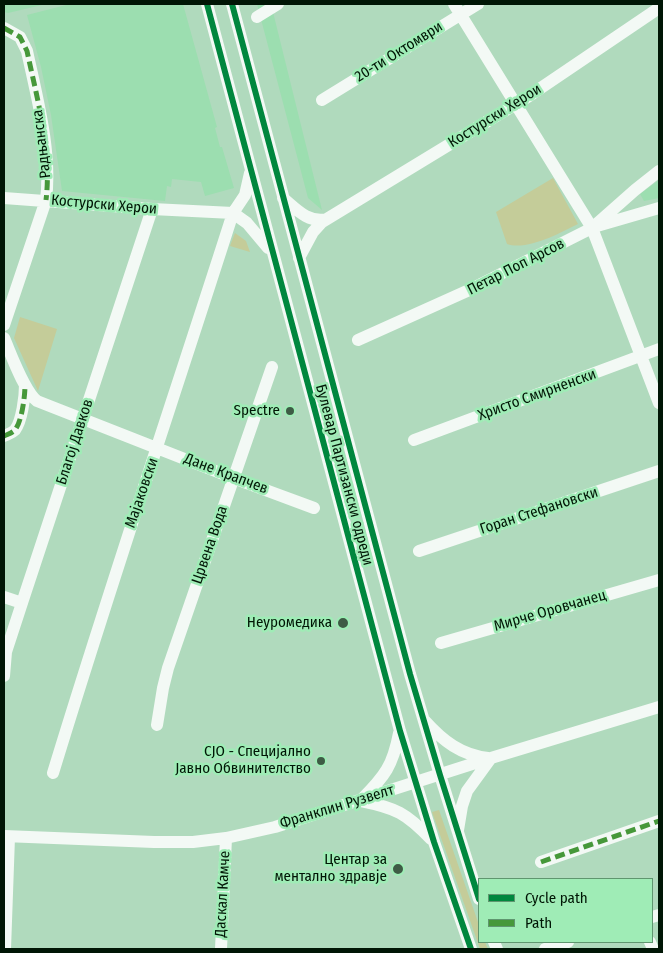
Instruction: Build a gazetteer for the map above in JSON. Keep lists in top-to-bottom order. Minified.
{"streets":{"street":["20-ти Октомври","Костурски Херои","Радњанска","Петар Поп Арсов","Христо Смирненски","Благој Давков","Дане Крапчев","Булевар Партизански одреди","Мајаковски","Горан Стефановски","Црвена Вода","Мирче Оровчанец","Франклин Рузвелт","Даскал Камче"]},"crossings":[["Костурски Херои","Радњанска"],["Костурски Херои","Благој Давков"],["Костурски Херои","Булевар Партизански одреди"],["Костурски Херои","Мајаковски"],["Благој Давков","Дане Крапчев"],["Дане Крапчев","Мајаковски"],["Дане Крапчев","Црвена Вода"],["Булевар Партизански одреди","Франклин Рузвелт"],["Франклин Рузвелт","Даскал Камче"]],"places":["Spectre","Неуромедика","СЈО - Специјално Јавно Обвинителство","Центар за ментално здравје"],"legend":["Cycle path","Path"]}
